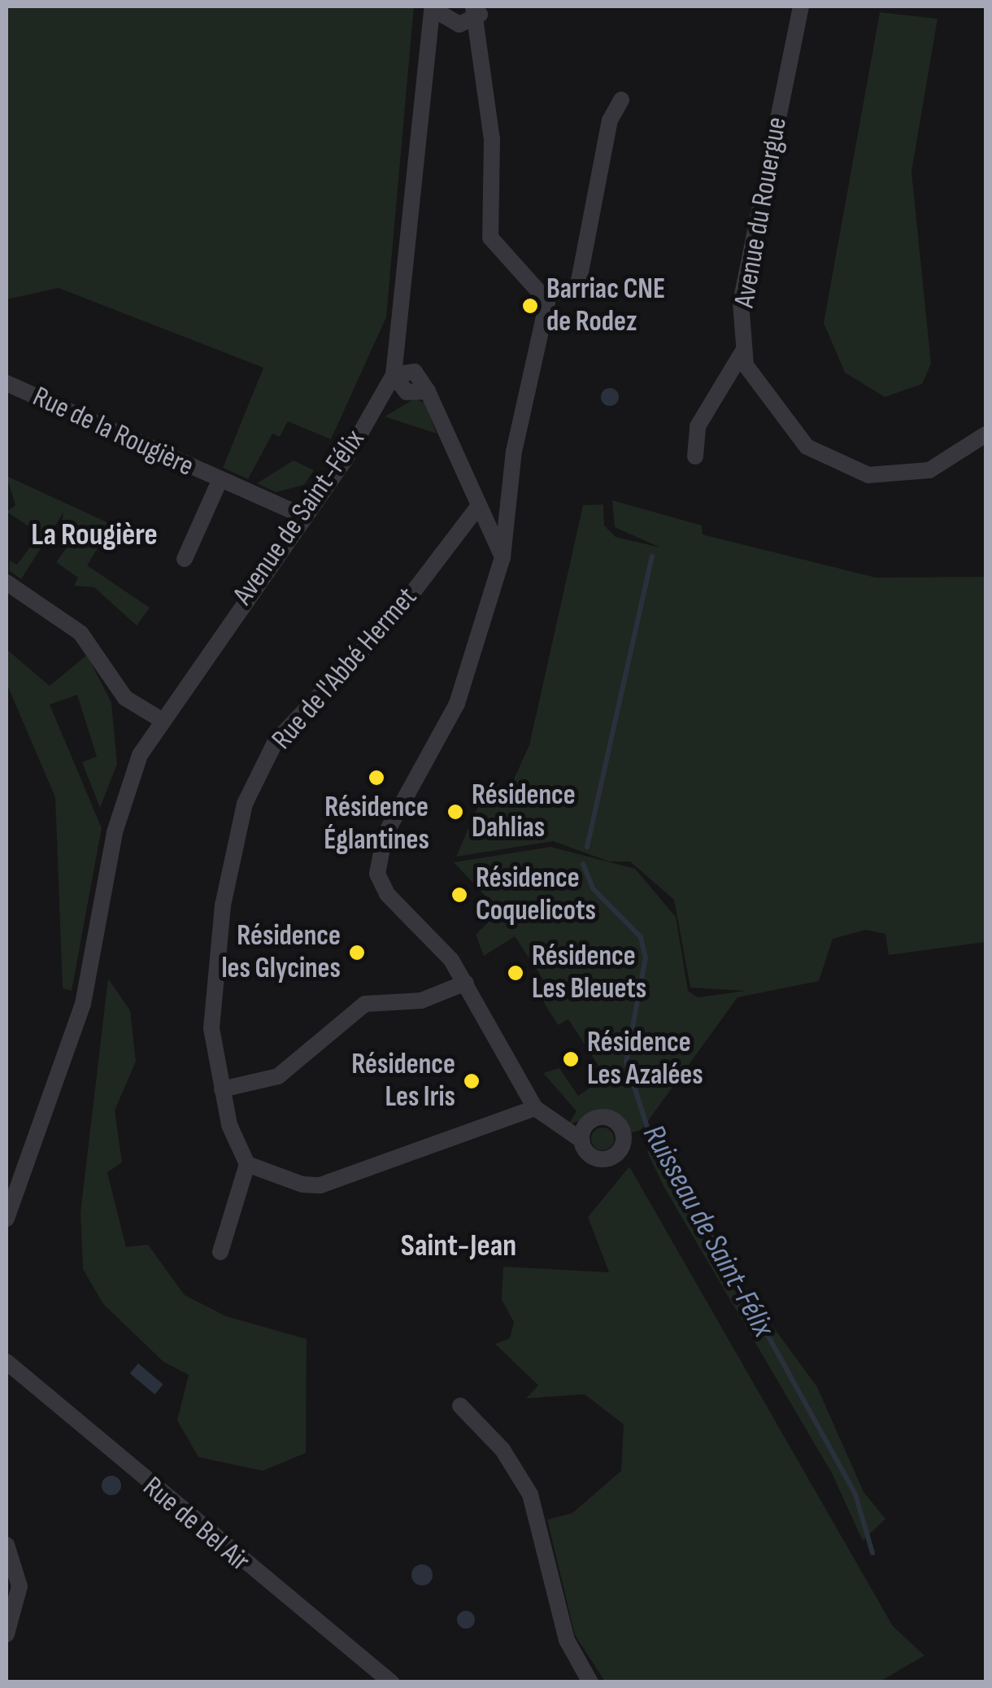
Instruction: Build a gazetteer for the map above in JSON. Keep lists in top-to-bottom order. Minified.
{"streets":{"street":["Avenue du Rouergue","Rue de la Rougière","Avenue de Saint-Félix","Rue de l'Abbé Hermet","Rue de Bel Air"]},"crossings":[["Rue de la Rougière","Avenue de Saint-Félix"]],"districts":["La Rougière","Saint-Jean"],"water":["Ruisseau de Saint-Félix"],"places":["Barriac CNE de Rodez","Résidence Églantines","Résidence Dahlias","Résidence Coquelicots","Résidence les Glycines","Résidence Les Bleuets","Résidence Les Azalées","Résidence Les Iris"]}
